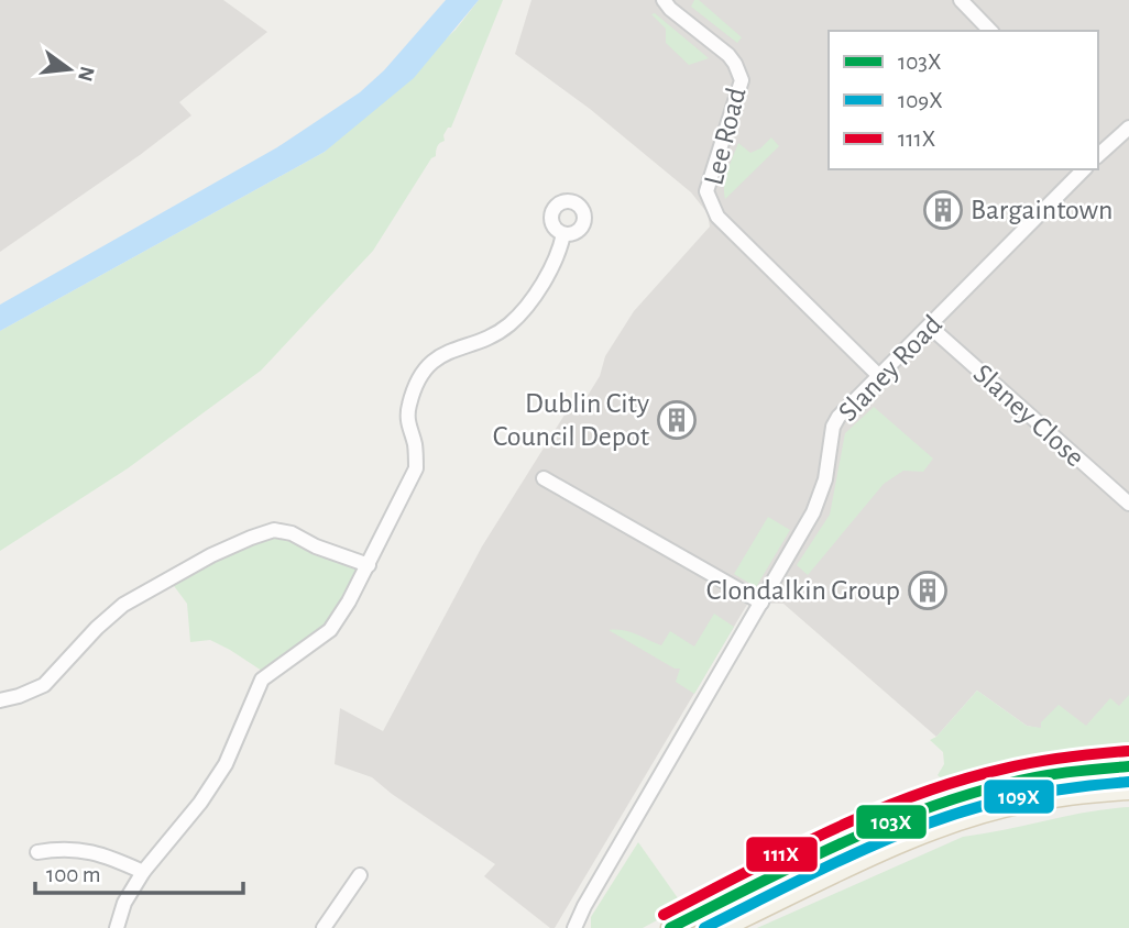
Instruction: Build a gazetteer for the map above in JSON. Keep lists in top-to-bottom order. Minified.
{"streets":{"street":["Lee Road","Slaney Road","Slaney Close"]},"crossings":[["Lee Road","Slaney Road"],["Slaney Road","Slaney Close"]],"places":{"building":["Bargaintown","Dublin City Council Depot","Clondalkin Group"]},"lines":["transit line 111X","transit line 103X","transit line 109X"],"legend":["103X","109X","111X"],"scale_bar":"100 m","north":"right"}
